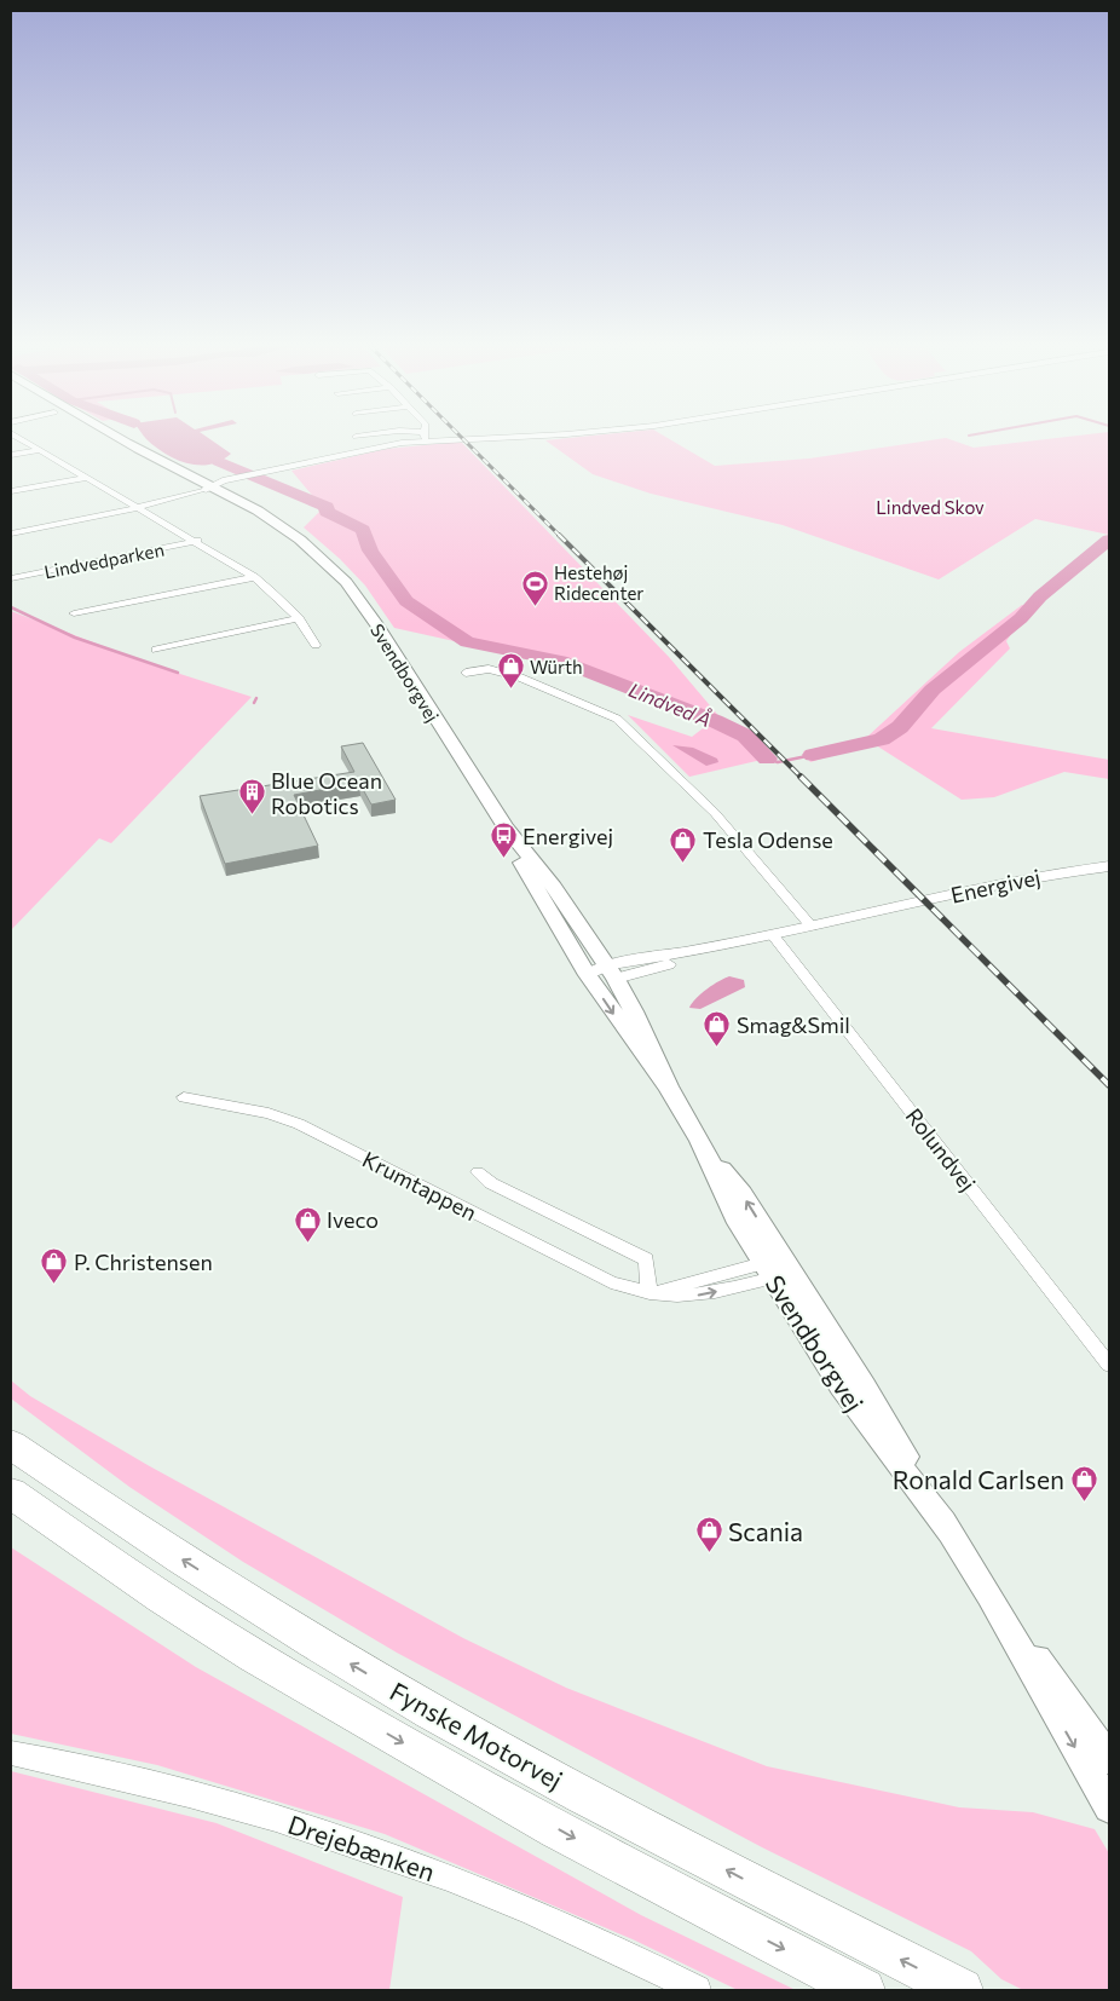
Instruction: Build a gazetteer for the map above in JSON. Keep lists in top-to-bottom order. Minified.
{"streets":{"highway":["Fynske Motorvej"],"main road":["Svendborgvej"],"street":["Lindvedparken","Energivej","Rolundvej","Krumtappen","Drejebænken"]},"crossings":[["Svendborgvej","Energivej"],["Svendborgvej","Krumtappen"],["Energivej","Rolundvej"]],"water":["Lindved Å"],"parks":["Lindved Skov"],"places":{"sports":["Hestehøj Ridecenter"],"shop":["Würth","Tesla Odense","Smag&Smil","Iveco","P. Christensen","Ronald Carlsen","Scania"],"building":["Blue Ocean Robotics"],"bus stop":["Energivej"]}}
